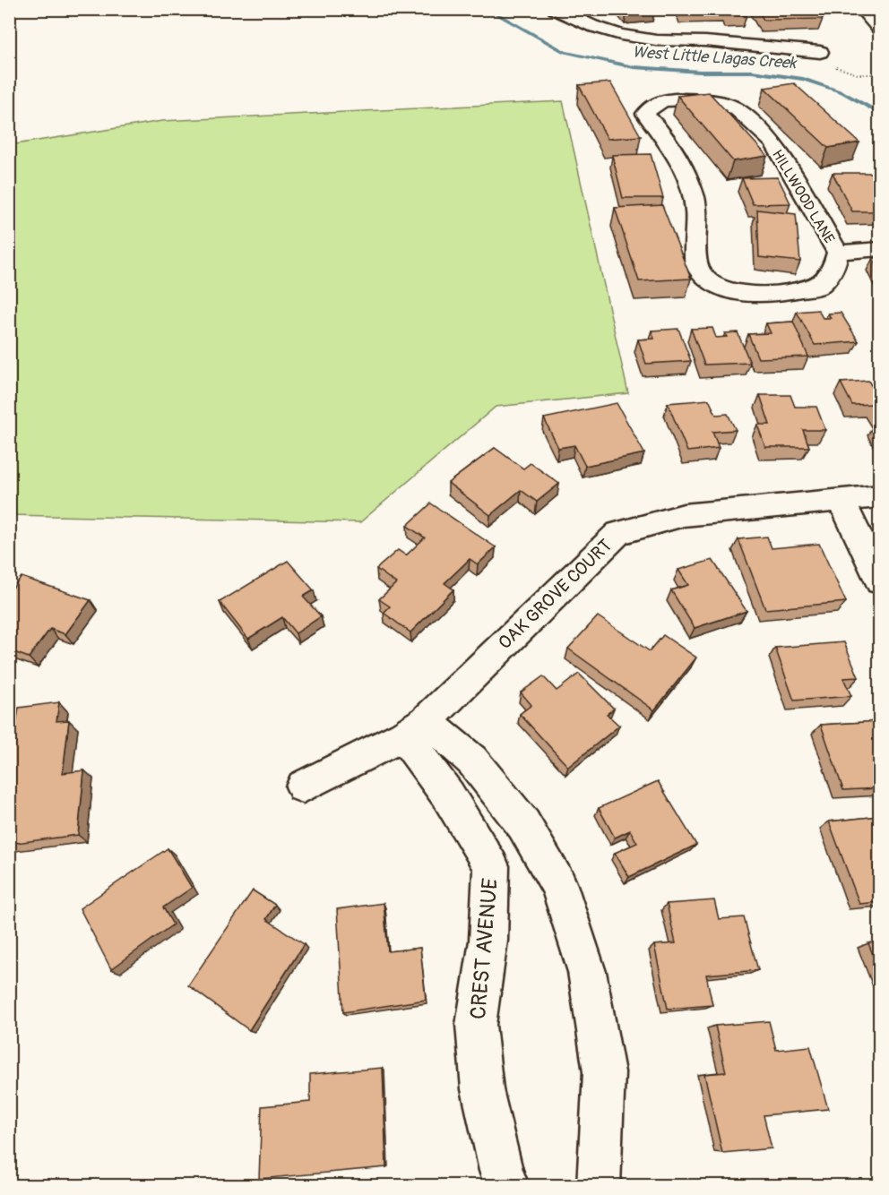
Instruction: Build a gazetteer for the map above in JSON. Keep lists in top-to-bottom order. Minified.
{"streets":{"street":["HILLWOOD LANE","OAK GROVE COURT","CREST AVENUE"]},"crossings":[["OAK GROVE COURT","CREST AVENUE"]],"water":["West Little Llagas Creek"]}
